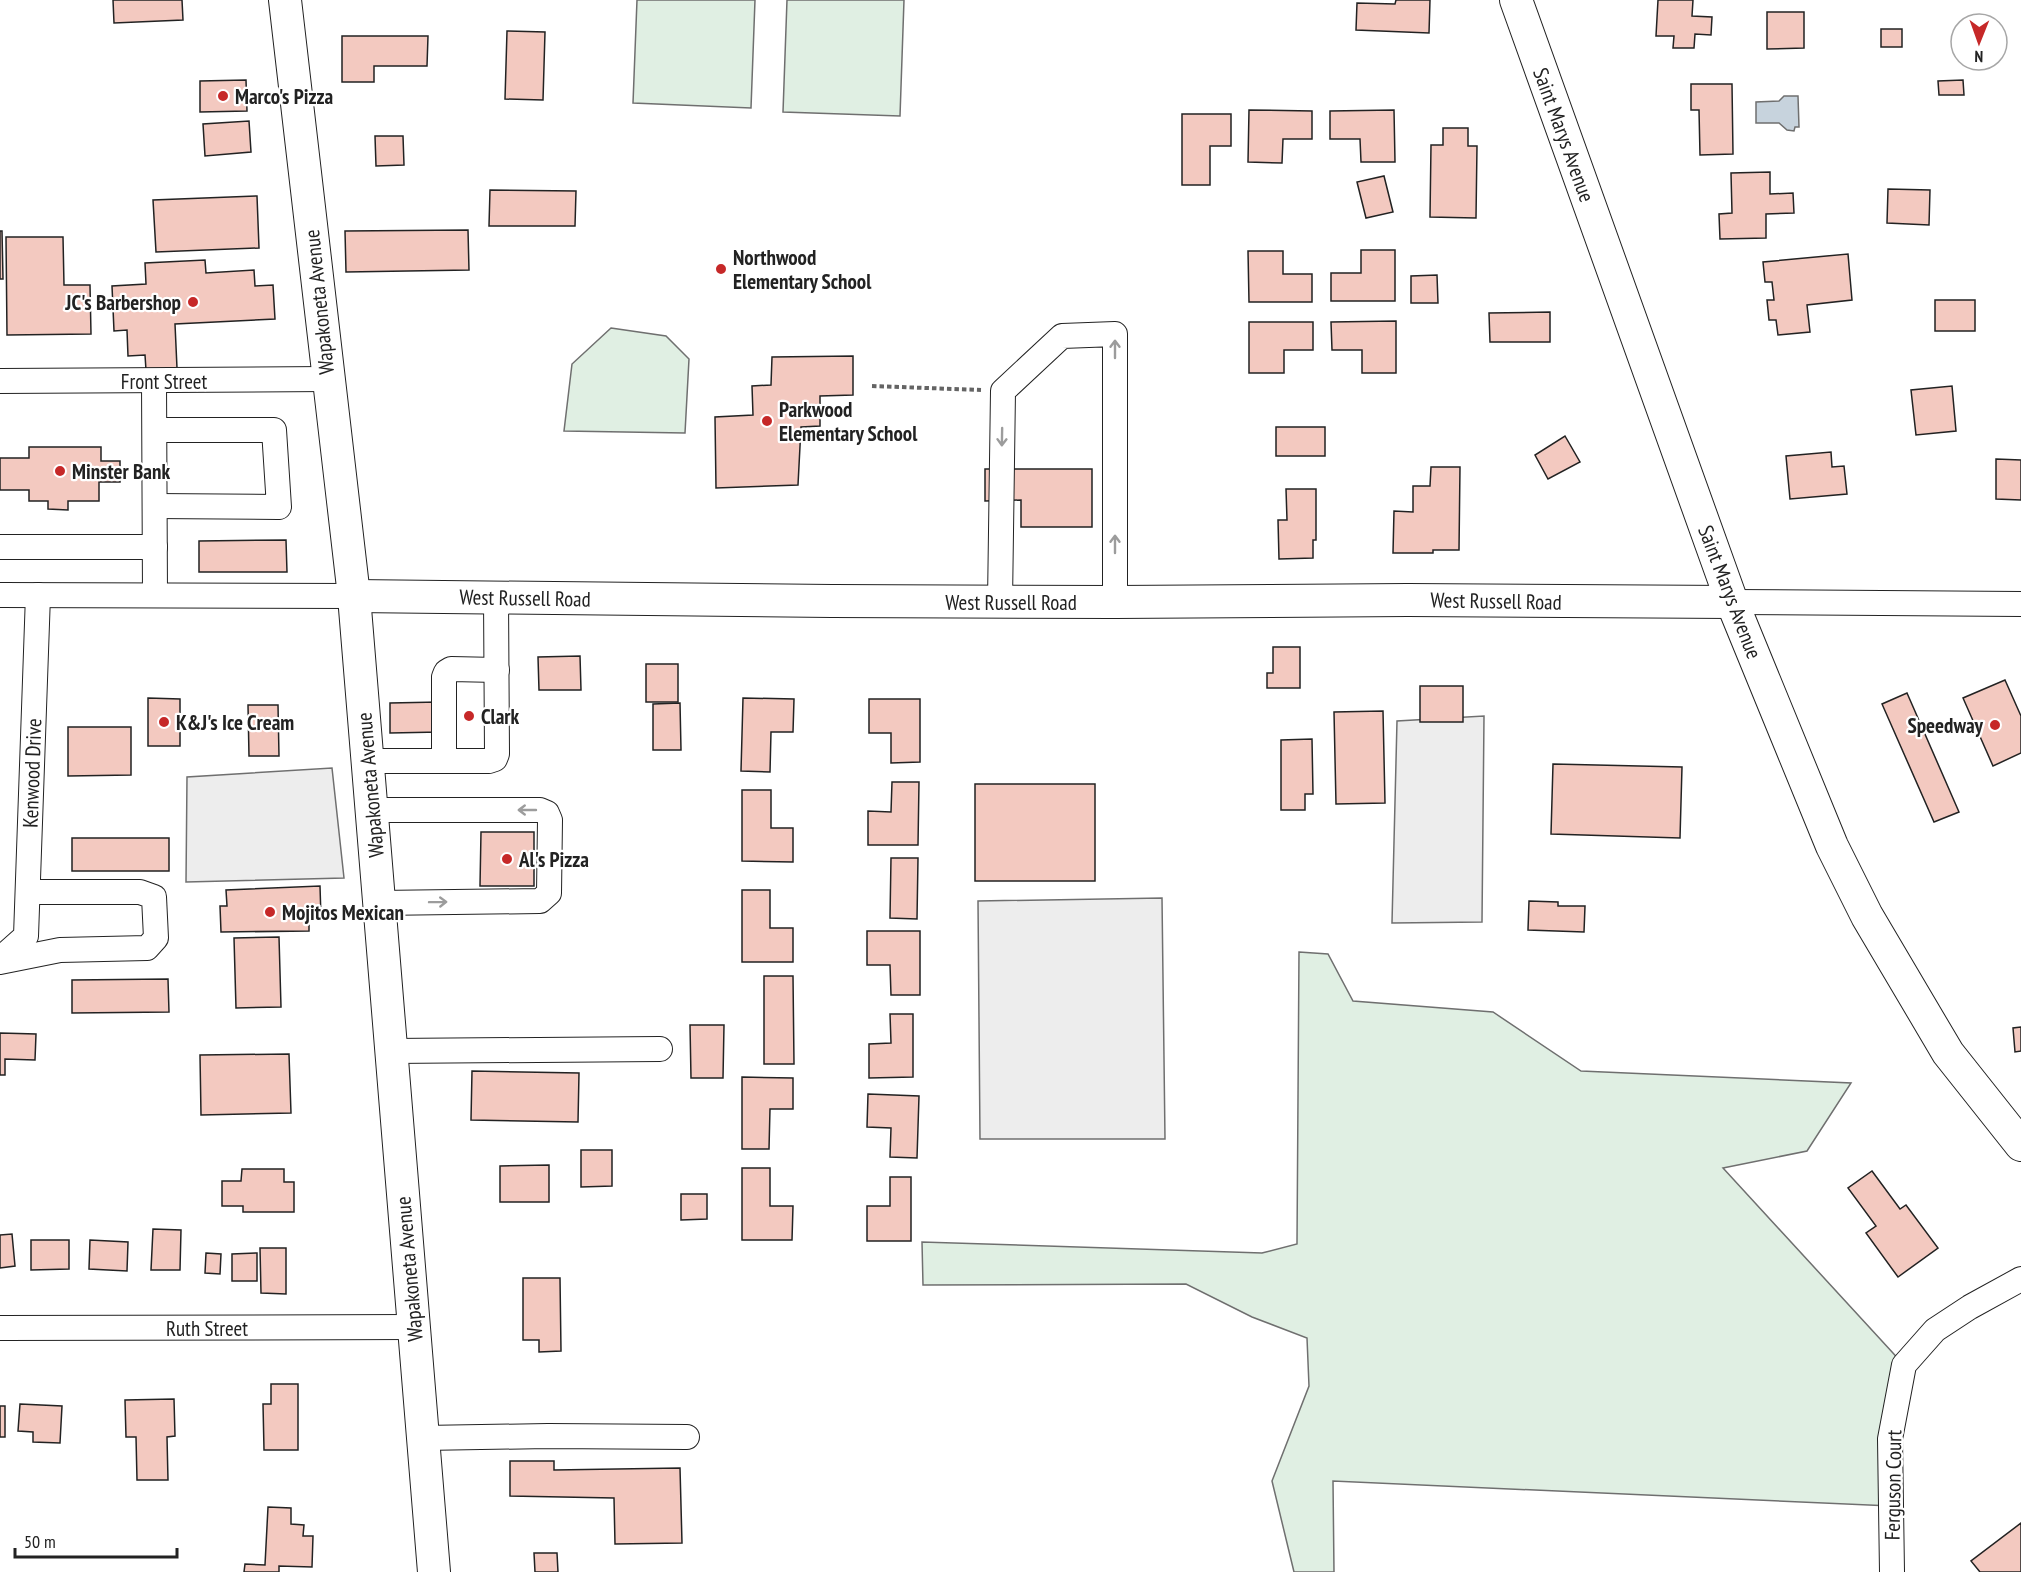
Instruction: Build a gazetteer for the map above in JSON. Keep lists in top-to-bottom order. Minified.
{"streets":{"main road":["Saint Marys Avenue","Wapakoneta Avenue","West Russell Road"],"street":["Front Street","Kenwood Drive","Ruth Street","Ferguson Court"]},"crossings":[["Saint Marys Avenue","West Russell Road"],["Wapakoneta Avenue","Front Street"],["Wapakoneta Avenue","West Russell Road"],["Wapakoneta Avenue","Ruth Street"],["West Russell Road","Kenwood Drive"]],"places":["Marco's Pizza","Northwood Elementary School","JC's Barbershop","Parkwood Elementary School","Minster Bank","Clark","K&J's Ice Cream","Speedway","Al's Pizza","Mojitos Mexican"],"scale_bar":"50 m","north":"bottom"}
